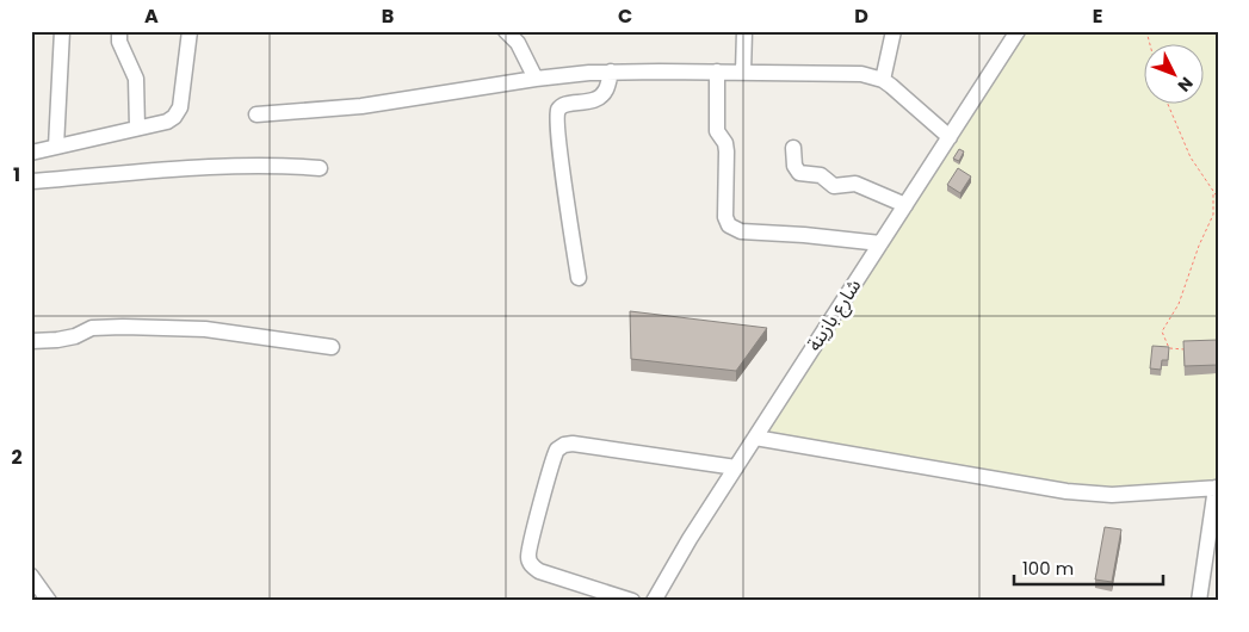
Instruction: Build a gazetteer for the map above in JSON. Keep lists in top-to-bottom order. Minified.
{"streets":{"street":["شارع بازينة"]},"scale_bar":"100 m","north":"bottom right","grid":{"columns":["A","B","C","D","E"],"rows":["1","2"]}}
